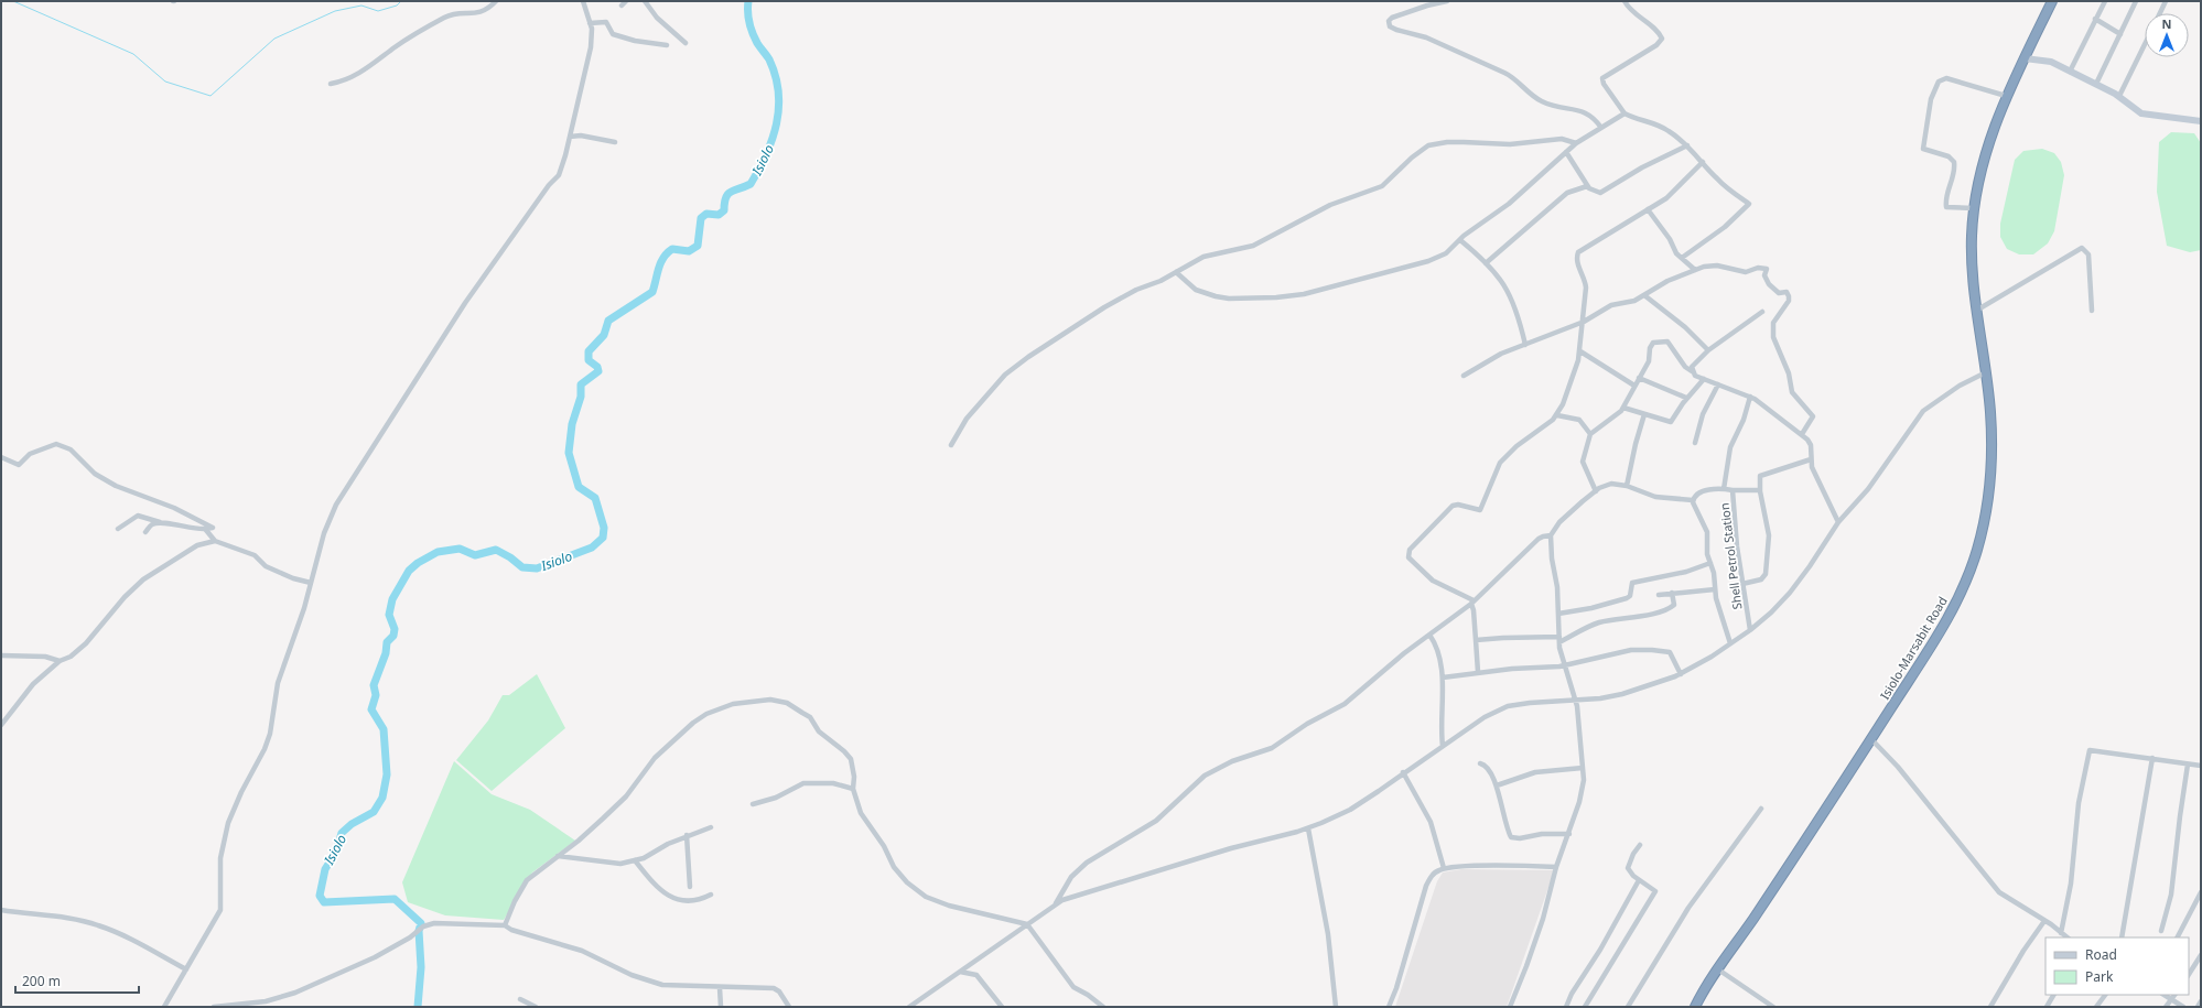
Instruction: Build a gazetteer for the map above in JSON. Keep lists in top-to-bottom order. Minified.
{"streets":{"highway":["Isiolo-Marsabit Road"],"street":["Shell Petrol Station"]},"water":["Isiolo"],"legend":["Road","Park"],"scale_bar":"200 m","north":"top"}
